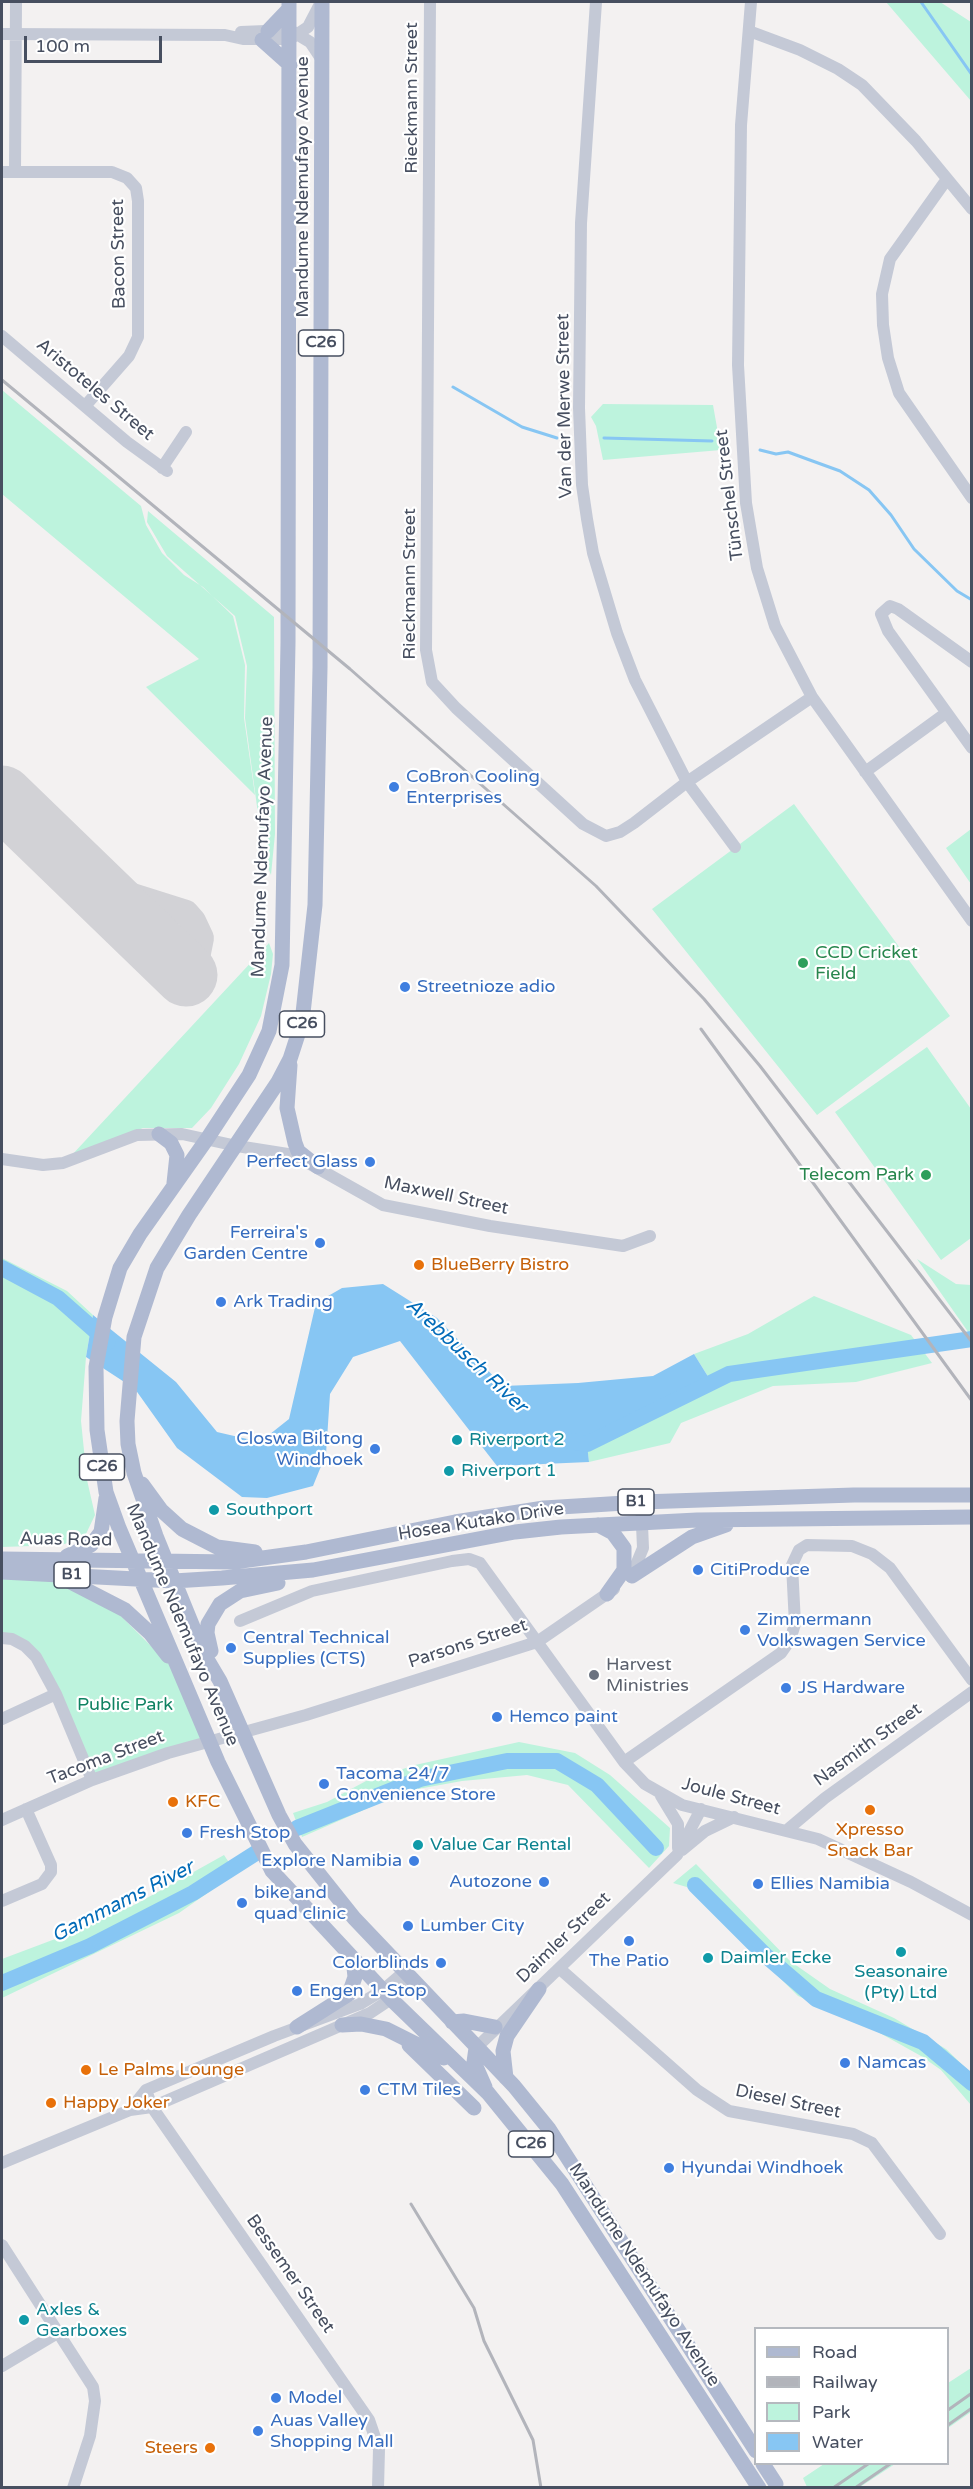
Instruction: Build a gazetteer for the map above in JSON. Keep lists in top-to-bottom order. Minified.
{"streets":{"main road":["Mandume Ndemufayo Avenue","C26","B1","Hosea Kutako Drive","Auas Road"],"street":["Rieckmann Street","Bacon Street","Aristoteles Street","Van der Merwe Street","Tünschel Street","Maxwell Street","Parsons Street","Nasmith Street","Tacoma Street","Joule Street","Daimler Street","Diesel Street","Bessemer Street"]},"crossings":[["Rieckmann Street","Van der Merwe Street"],["Rieckmann Street","Tünschel Street"],["Mandume Ndemufayo Avenue","Maxwell Street"],["Mandume Ndemufayo Avenue","Hosea Kutako Drive"],["Mandume Ndemufayo Avenue","Auas Road"],["Mandume Ndemufayo Avenue","Parsons Street"],["Mandume Ndemufayo Avenue","Tacoma Street"],["Mandume Ndemufayo Avenue","Daimler Street"],["Bacon Street","Aristoteles Street"],["Hosea Kutako Drive","Auas Road"],["Parsons Street","Tacoma Street"],["Parsons Street","Joule Street"],["Nasmith Street","Joule Street"],["Joule Street","Daimler Street"],["Daimler Street","Diesel Street"]],"water":["Arebbusch River","Gammams River"],"parks":["Public Park"],"places":["CoBron Cooling Enterprises","CCD Cricket Field","Streetnioze adio","Perfect Glass","Telecom Park","Ferreira's Garden Centre","BlueBerry Bistro","Ark Trading","Riverport 2","Closwa Biltong Windhoek","Riverport 1","Southport","CitiProduce","Zimmermann Volkswagen Service","Central Technical Supplies (CTS)","Harvest Ministries","JS Hardware","Hemco paint","Tacoma 24/7 Convenience Store","KFC","Xpresso Snack Bar","Fresh Stop","Value Car Rental","Explore Namibia","Autozone","Ellies Namibia","bike and quad clinic","Lumber City","The Patio","Seasonaire (Pty) Ltd","Daimler Ecke","Colorblinds","Engen 1-Stop","Namcas","Le Palms Lounge","CTM Tiles","Happy Joker","Hyundai Windhoek","Axles & Gearboxes","Model","Auas Valley Shopping Mall","Steers"],"legend":["Road","Railway","Park","Water"],"scale_bar":"100 m"}
